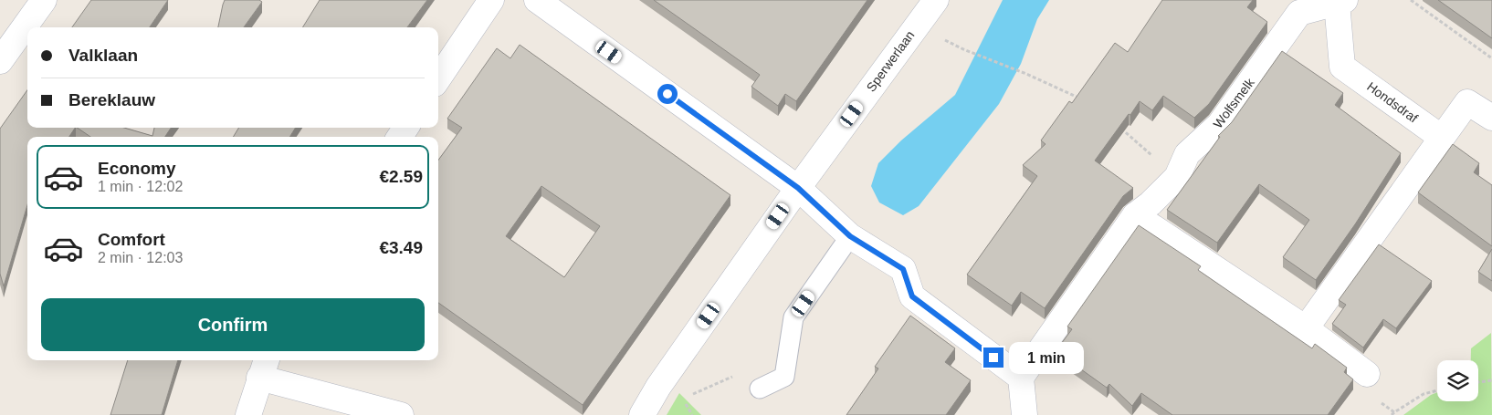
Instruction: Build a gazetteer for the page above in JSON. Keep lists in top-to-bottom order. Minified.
{"streets":{"street":["Sperwerlaan","Hondsdraf","Wolfsmelk"]},"crossings":[["Hondsdraf","Wolfsmelk"]],"page":{"banner":["Valklaan","Bereklauw"],"list":[{"name":"Economy","note":"1 min · 12:02","value":"€2.59"},{"name":"Comfort","note":"2 min · 12:03","value":"€3.49"}],"buttons":"Confirm","bubble":"1 min"}}
